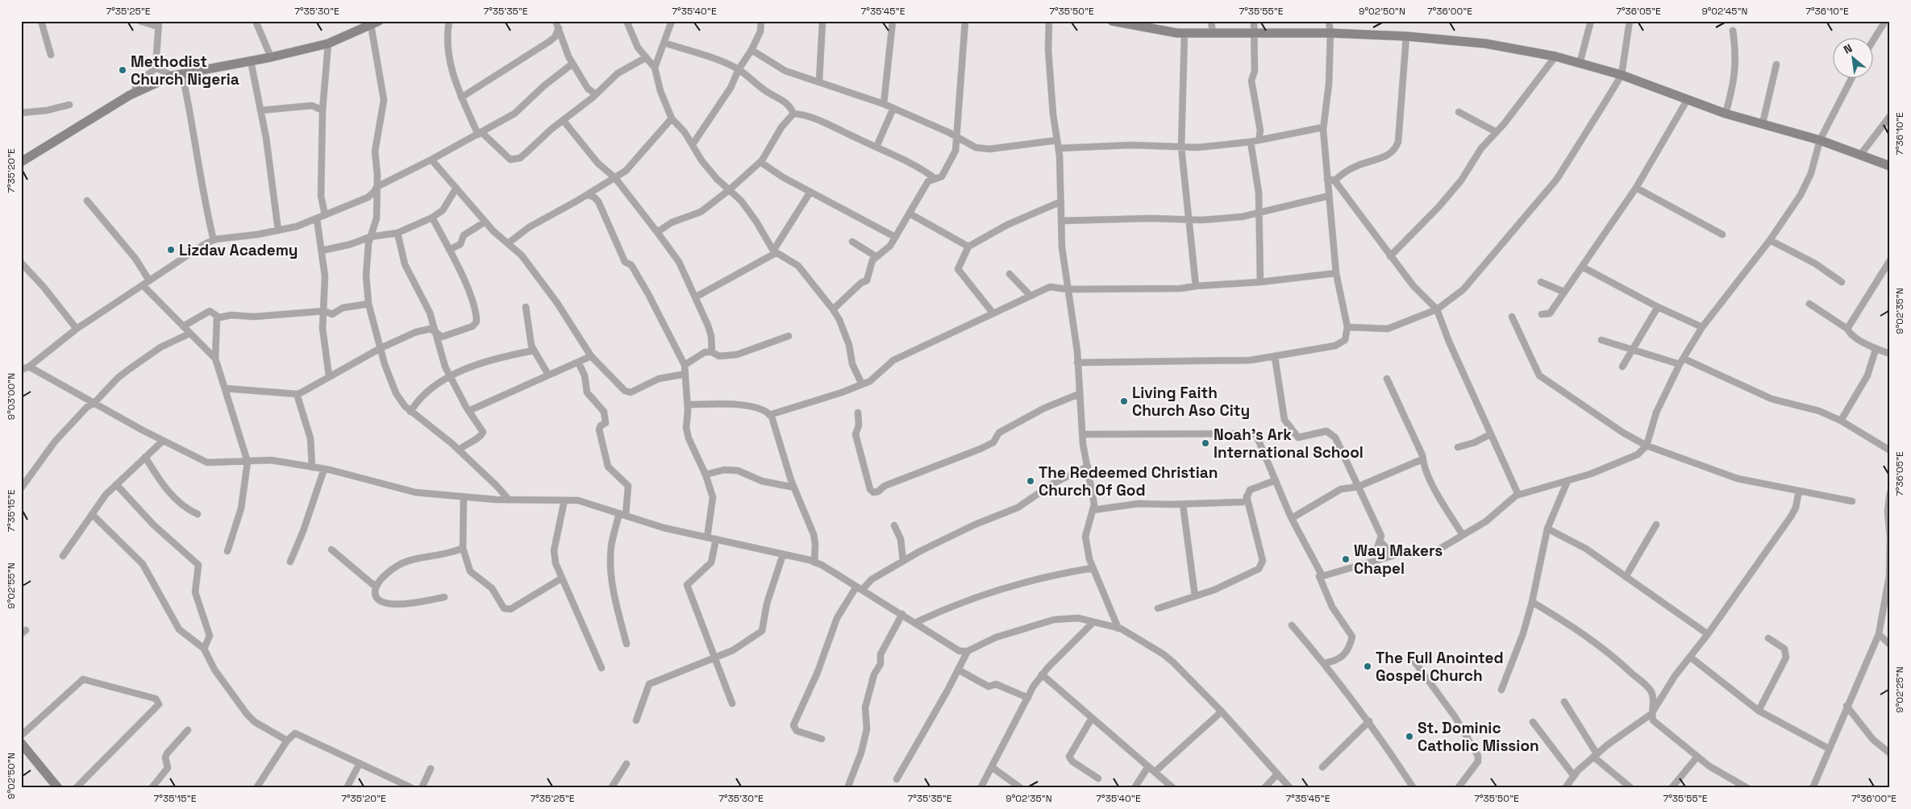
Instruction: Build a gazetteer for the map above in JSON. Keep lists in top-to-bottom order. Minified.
{"places":["Methodist Church Nigeria","Lizdav Academy","Living Faith Church Aso City","Noah's Ark International School","The Redeemed Christian Church Of God","Way Makers Chapel","The Full Anointed Gospel Church","St. Dominic Catholic Mission"],"north":"top left","coordinates":["7°35'25\"E","7°35'30\"E","7°35'35\"E","7°35'40\"E","7°35'45\"E","7°35'50\"E","7°35'55\"E","9°02'50\"N","7°36'00\"E","7°36'05\"E","9°02'45\"N","7°36'10\"E","7°35'20\"E","9°02'35\"N","9°03'00\"N","7°35'15\"E","9°02'55\"N","9°02'25\"N"]}
